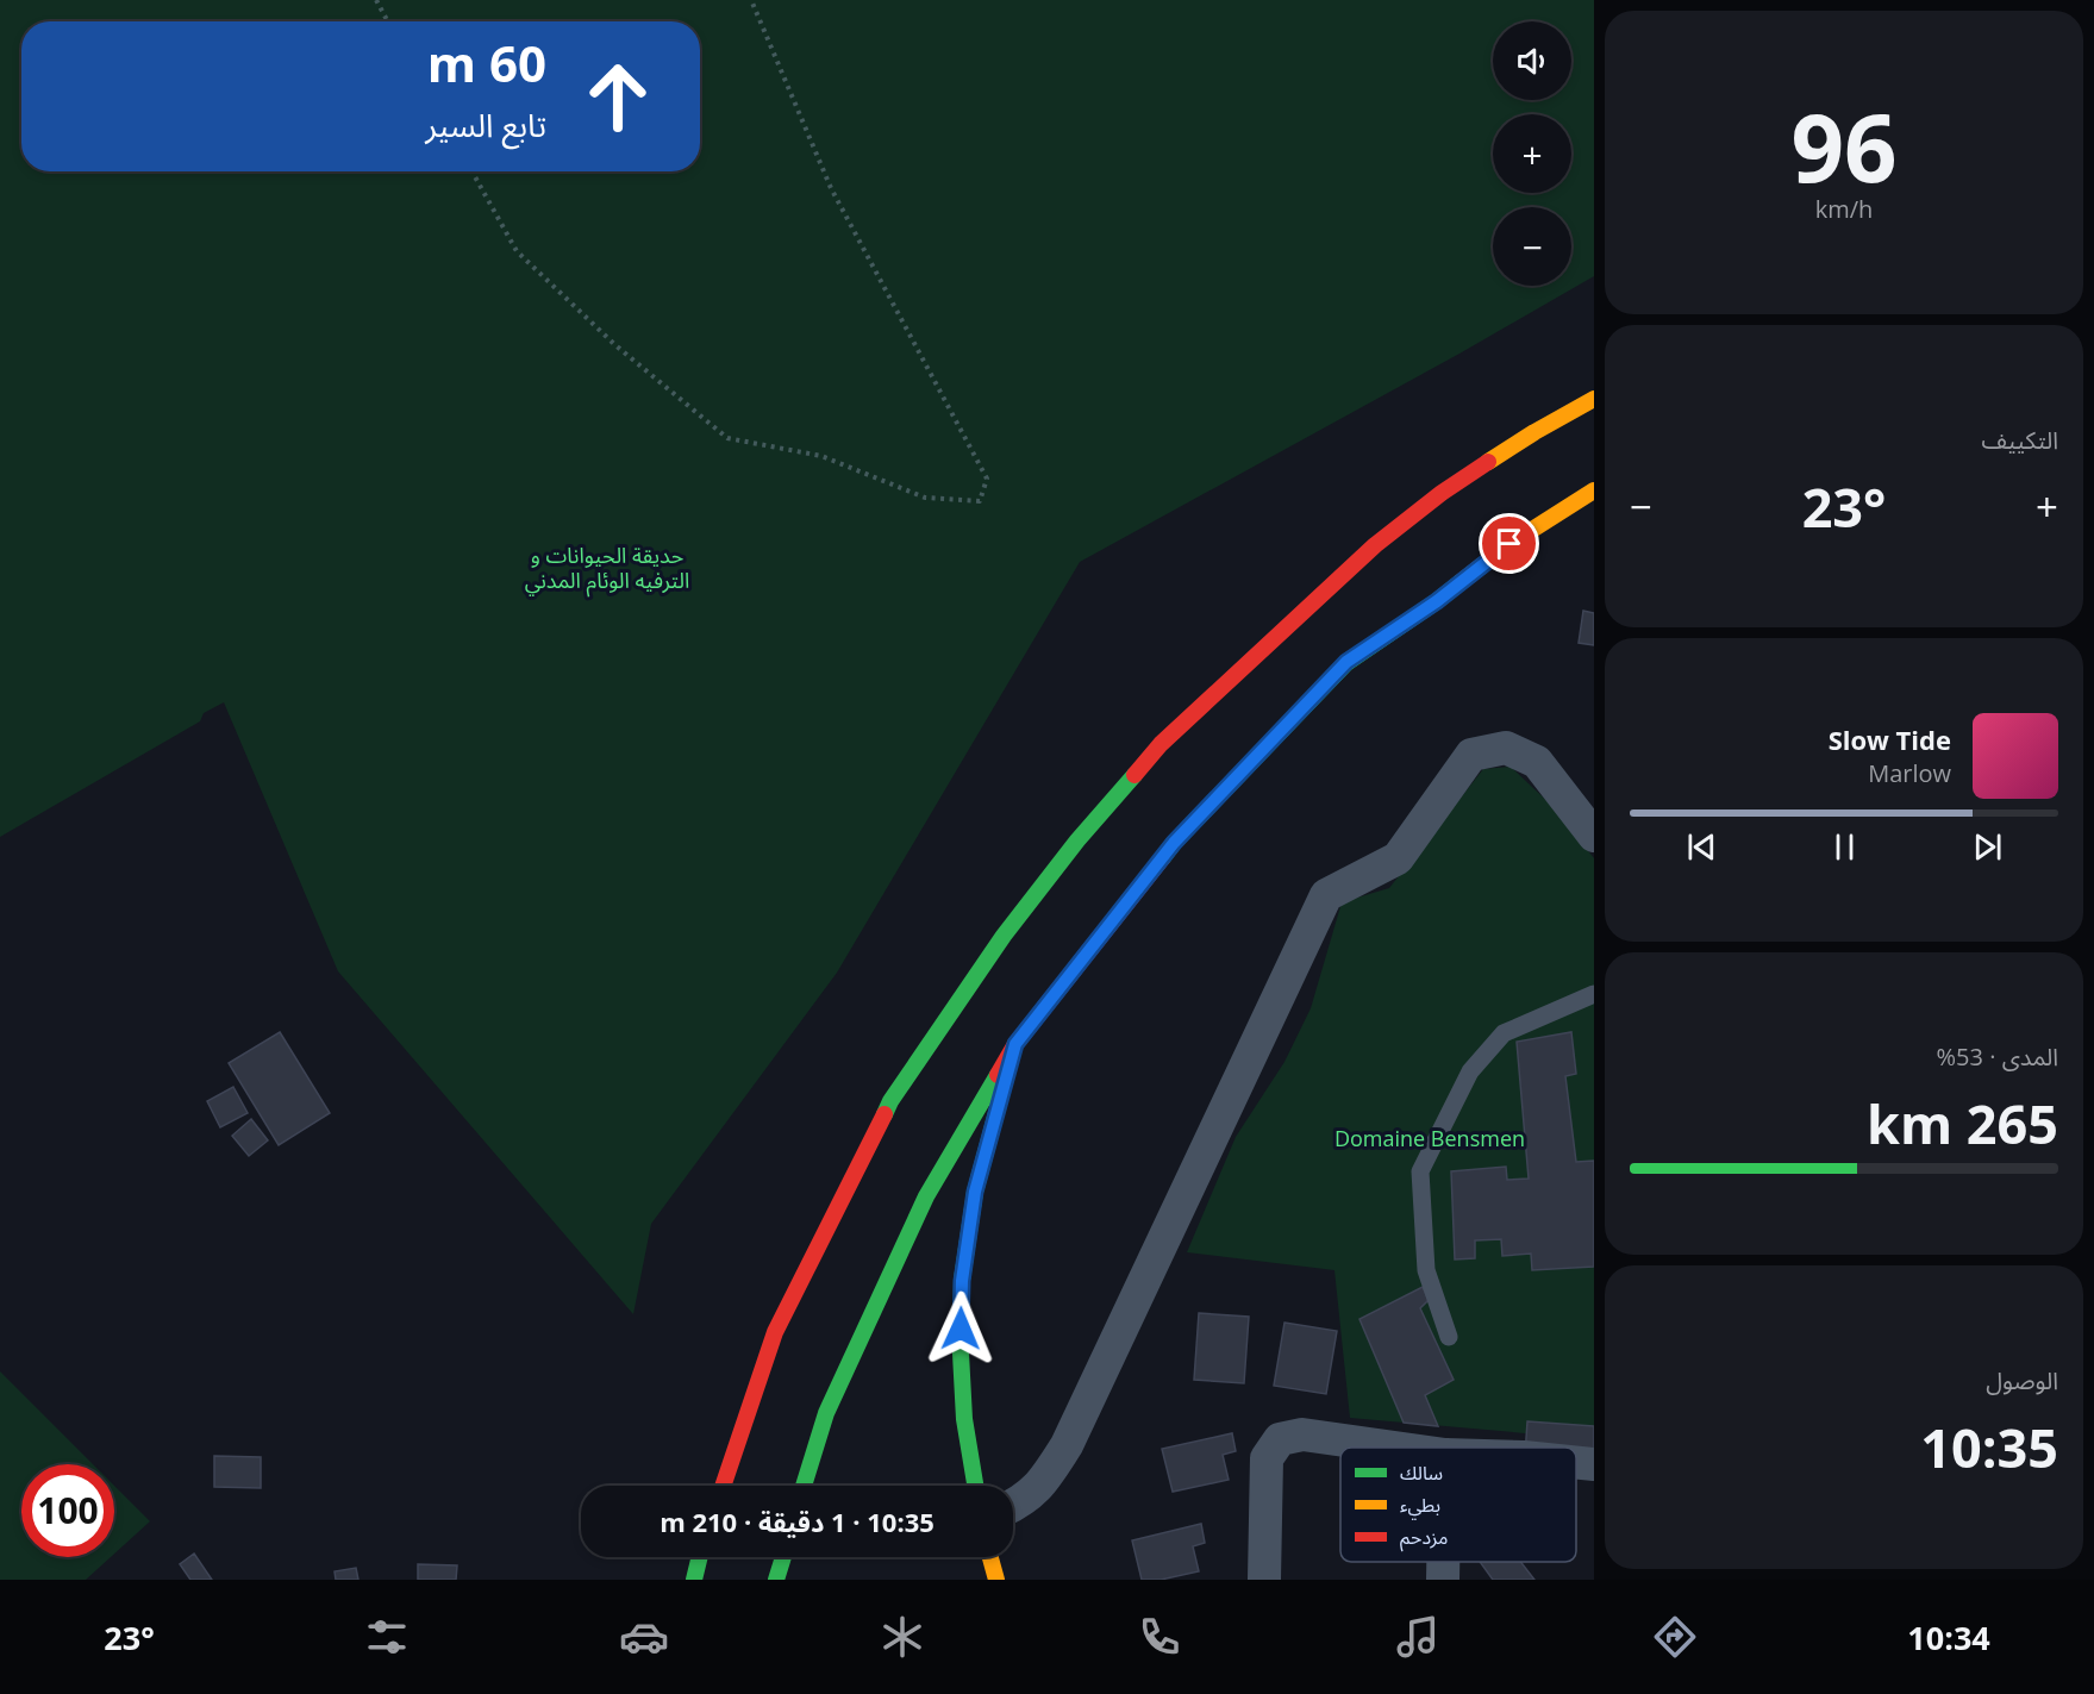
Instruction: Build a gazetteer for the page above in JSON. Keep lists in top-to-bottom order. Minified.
{"parks":["حديقة الحيوانات و الترفيه الوئام المدني","Domaine Bensmen"],"legend":["سالك","بطيء","مزدحم"],"page":{"tile":[["96","km/h"],"التكييف",["المدى · 53%","265 km"],["الوصول","10:35"]],"map_buttons":["+","−"],"turn":["60 m","تابع السير"],"heat":["−","23°","+"],"song":["Slow Tide","Marlow"],"limit":"100","trip":"10:35 · 1 دقيقة · 210 m","tabs":["10:34","23°"]}}
